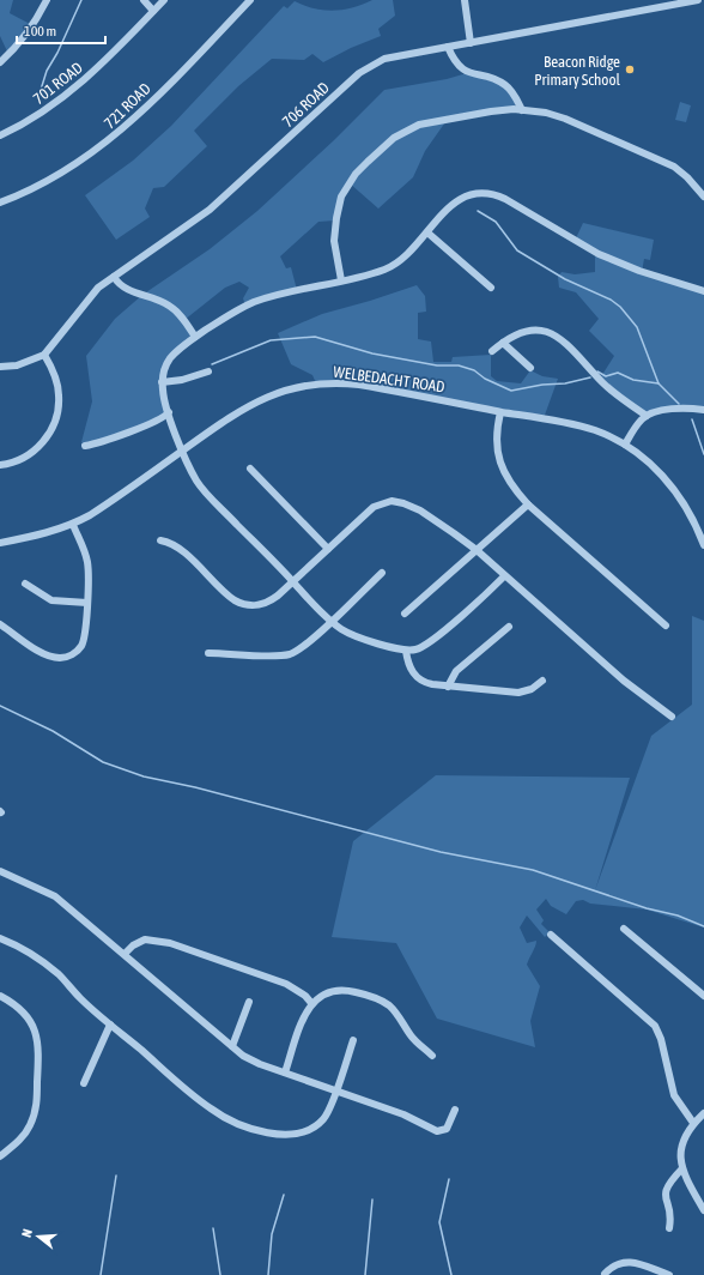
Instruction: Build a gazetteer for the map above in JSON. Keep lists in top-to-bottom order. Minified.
{"streets":{"street":["701 ROAD","706 ROAD","721 ROAD","WELBEDACHT ROAD"]},"places":["Beacon Ridge Primary School"],"scale_bar":"100 m","north":"left"}
